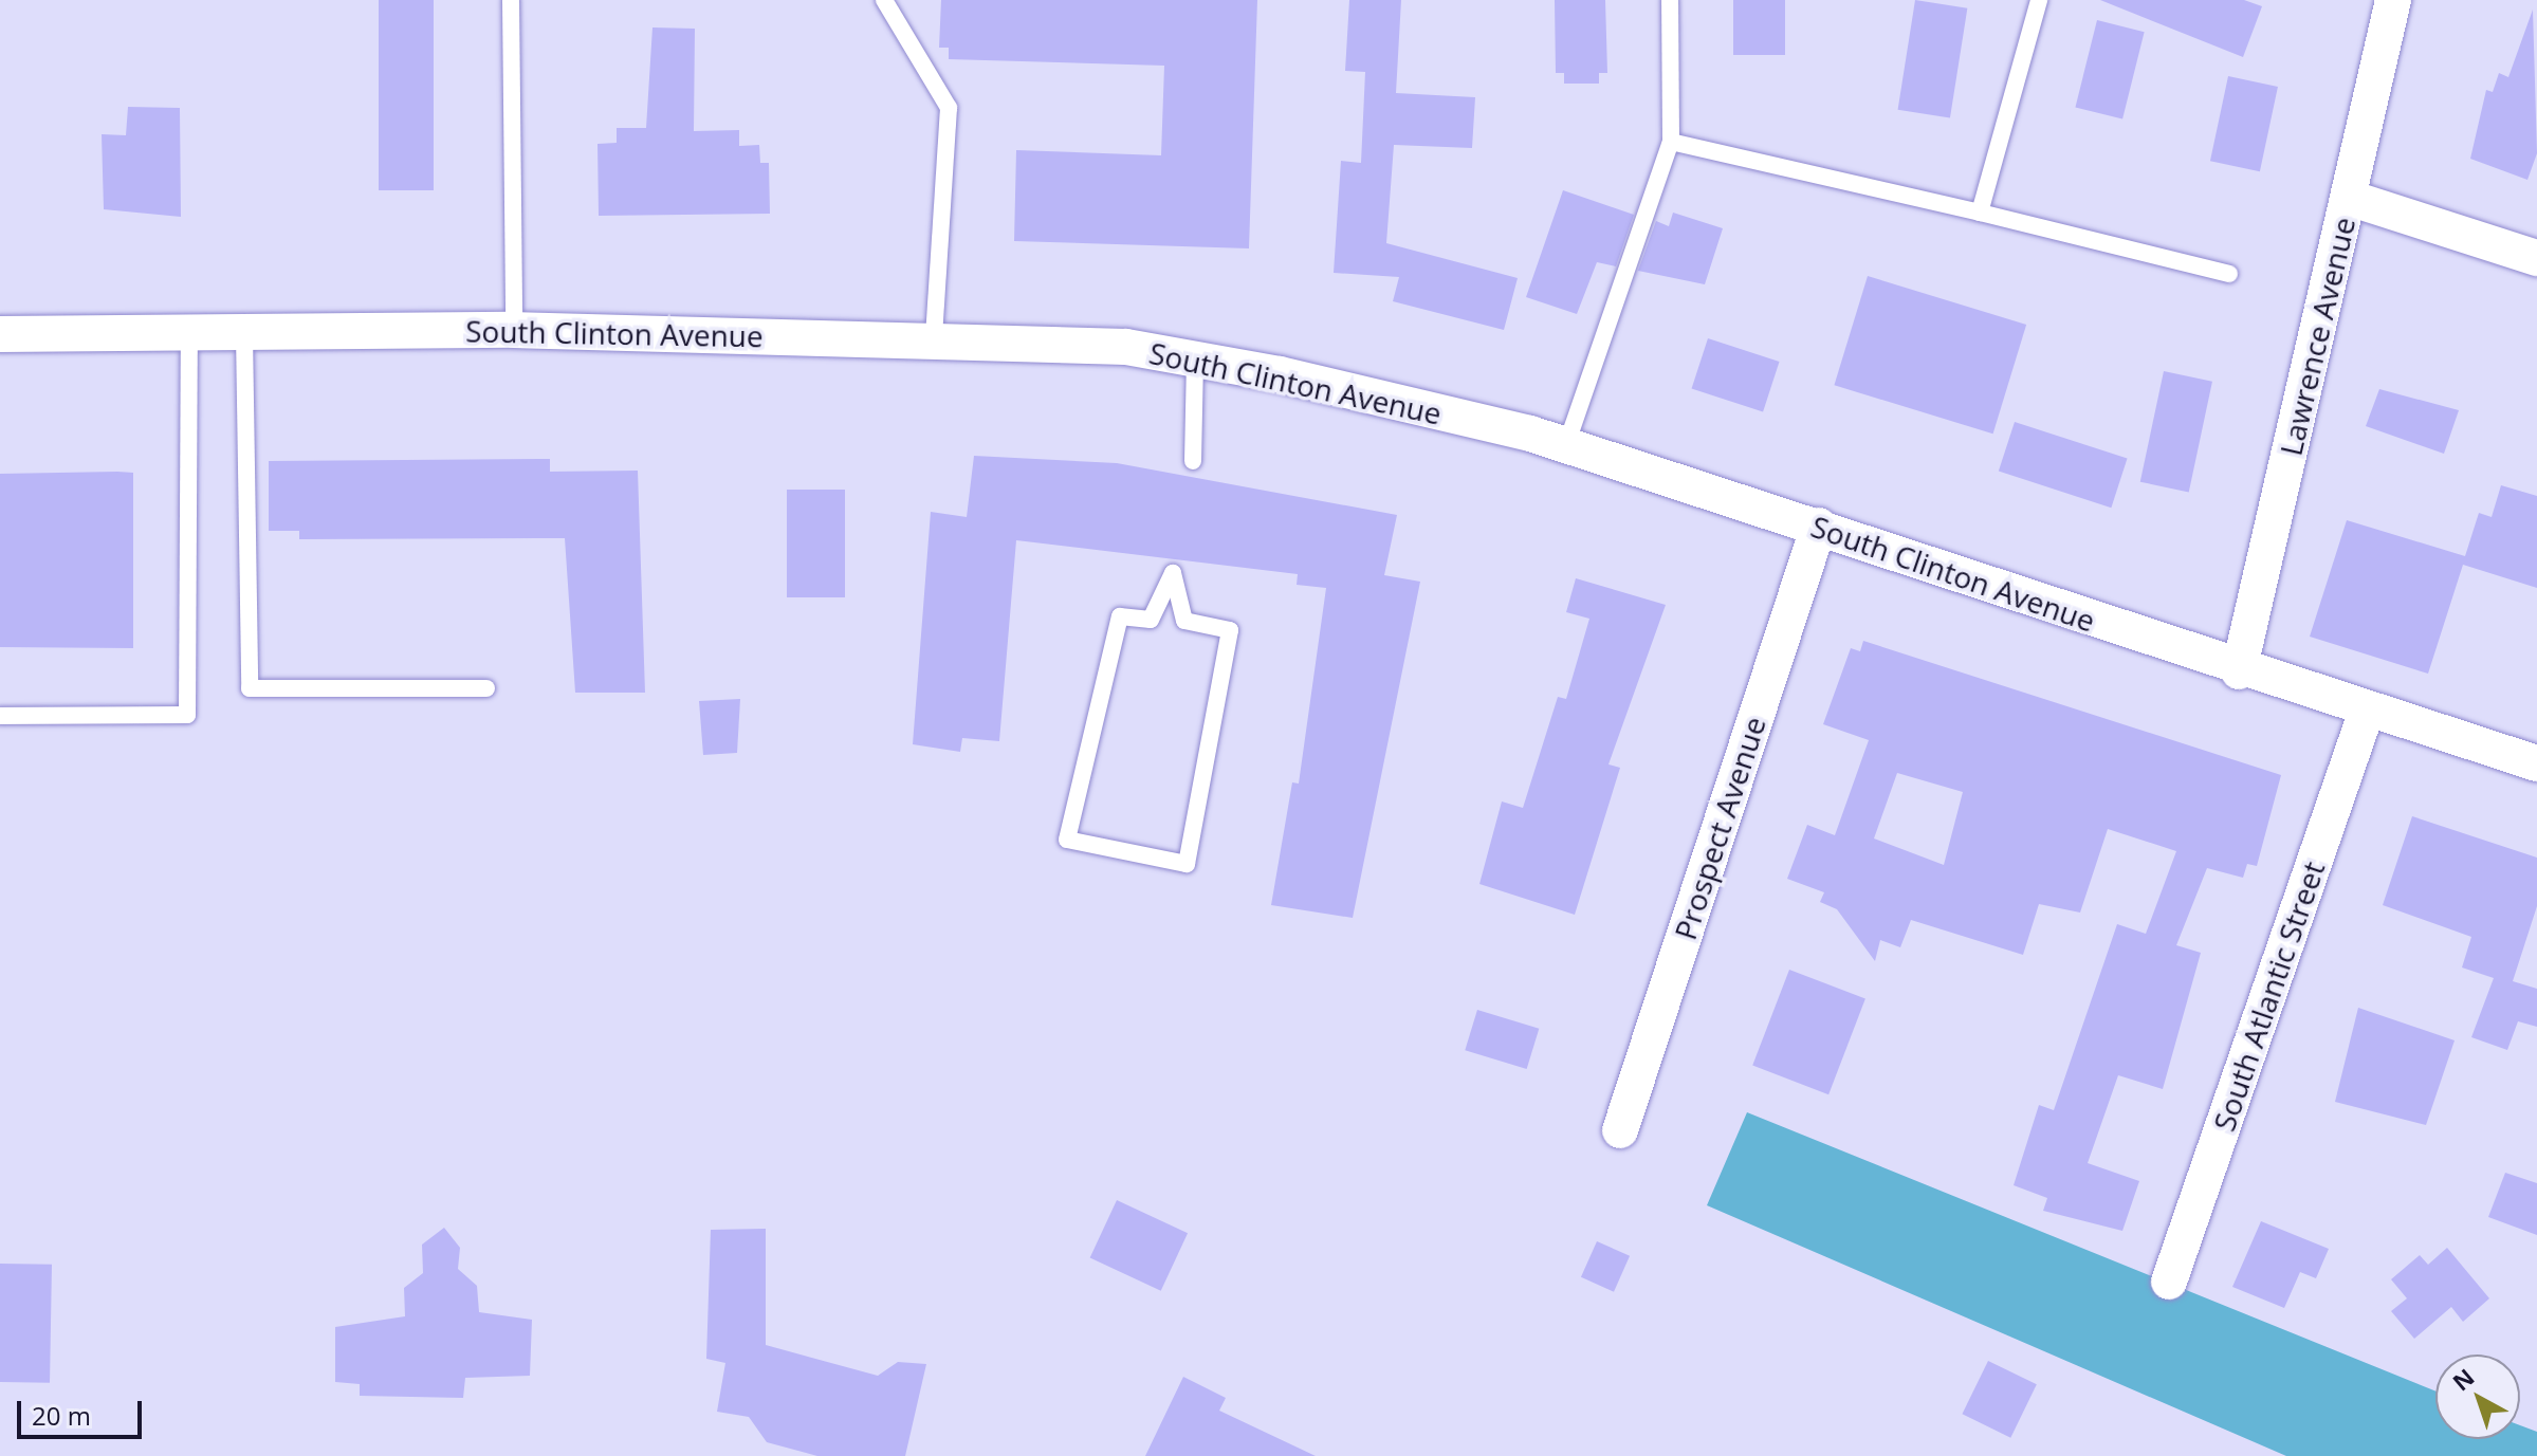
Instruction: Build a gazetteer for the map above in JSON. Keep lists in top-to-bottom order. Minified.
{"streets":{"street":["South Clinton Avenue","Lawrence Avenue","Prospect Avenue","South Atlantic Street"]},"crossings":[["South Clinton Avenue","Lawrence Avenue"],["South Clinton Avenue","Prospect Avenue"],["South Clinton Avenue","South Atlantic Street"]],"scale_bar":"20 m","north":"top left"}
